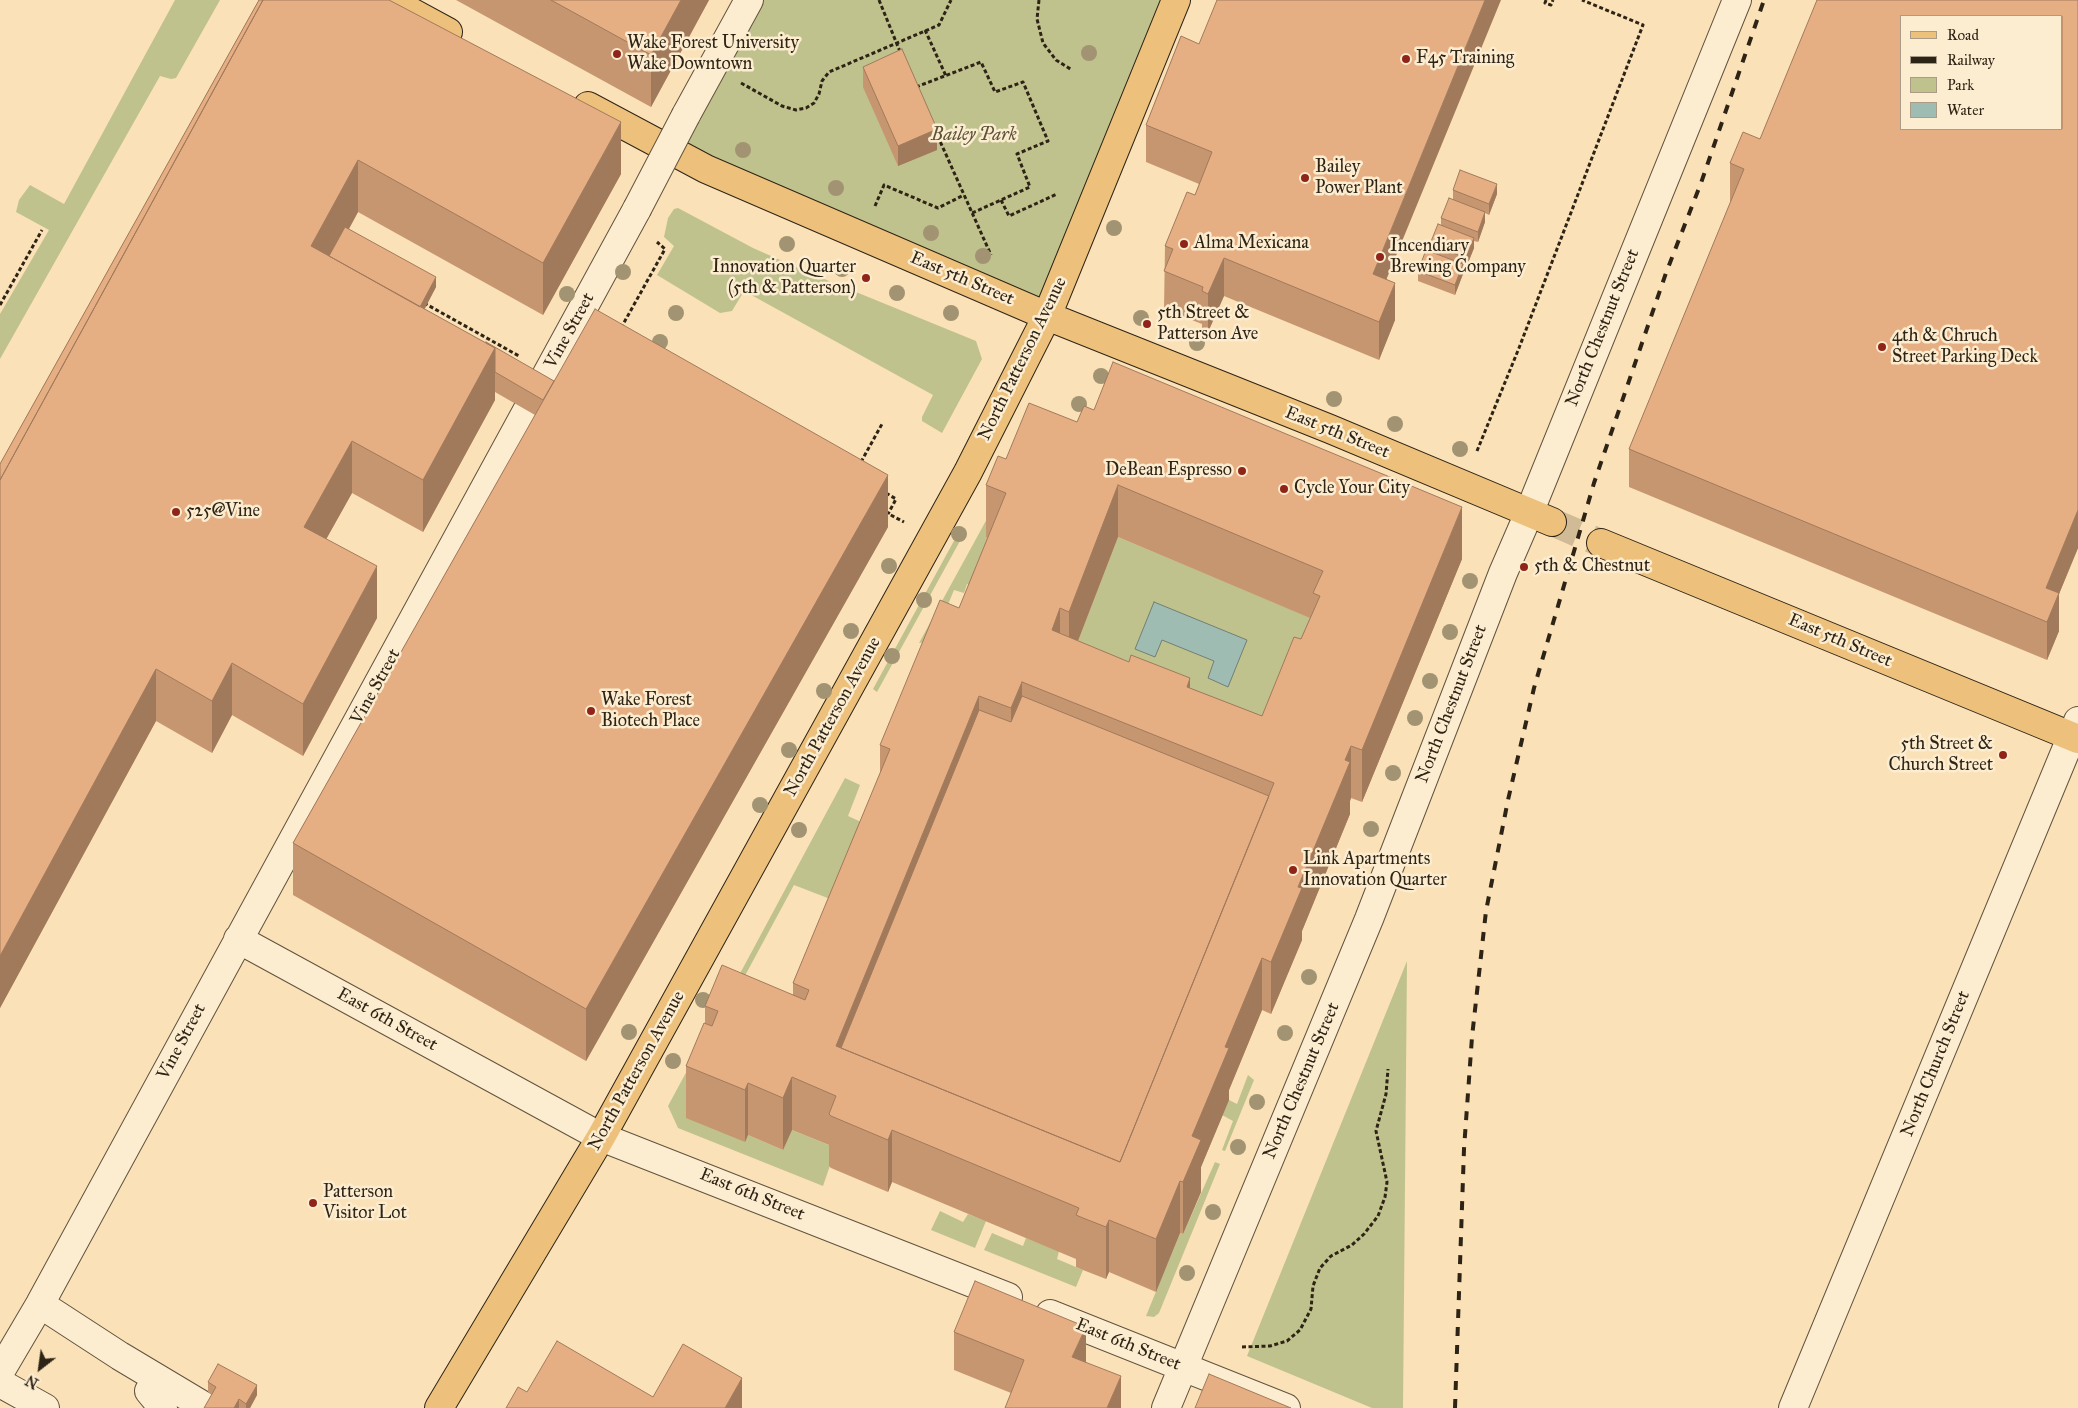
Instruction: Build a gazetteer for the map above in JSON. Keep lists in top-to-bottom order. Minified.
{"streets":{"main road":["East 5th Street","North Patterson Avenue"],"street":["North Chestnut Street","Vine Street","East 6th Street","North Church Street"]},"crossings":[["East 5th Street","North Chestnut Street"],["East 5th Street","North Patterson Avenue"],["East 5th Street","North Church Street"],["North Chestnut Street","East 6th Street"],["Vine Street","East 6th Street"],["North Patterson Avenue","East 6th Street"]],"parks":["Bailey Park"],"places":["Wake Forest University Wake Downtown","F45 Training","Bailey Power Plant","Alma Mexicana","Incendiary Brewing Company","Innovation Quarter (5th & Patterson)","5th Street & Patterson Ave","4th & Chruch Street Parking Deck","DeBean Espresso","Cycle Your City","525@Vine","5th & Chestnut","Wake Forest Biotech Place","5th Street & Church Street","Link Apartments Innovation Quarter","Patterson Visitor Lot"],"legend":["Road","Railway","Park","Water"],"north":"bottom left"}
